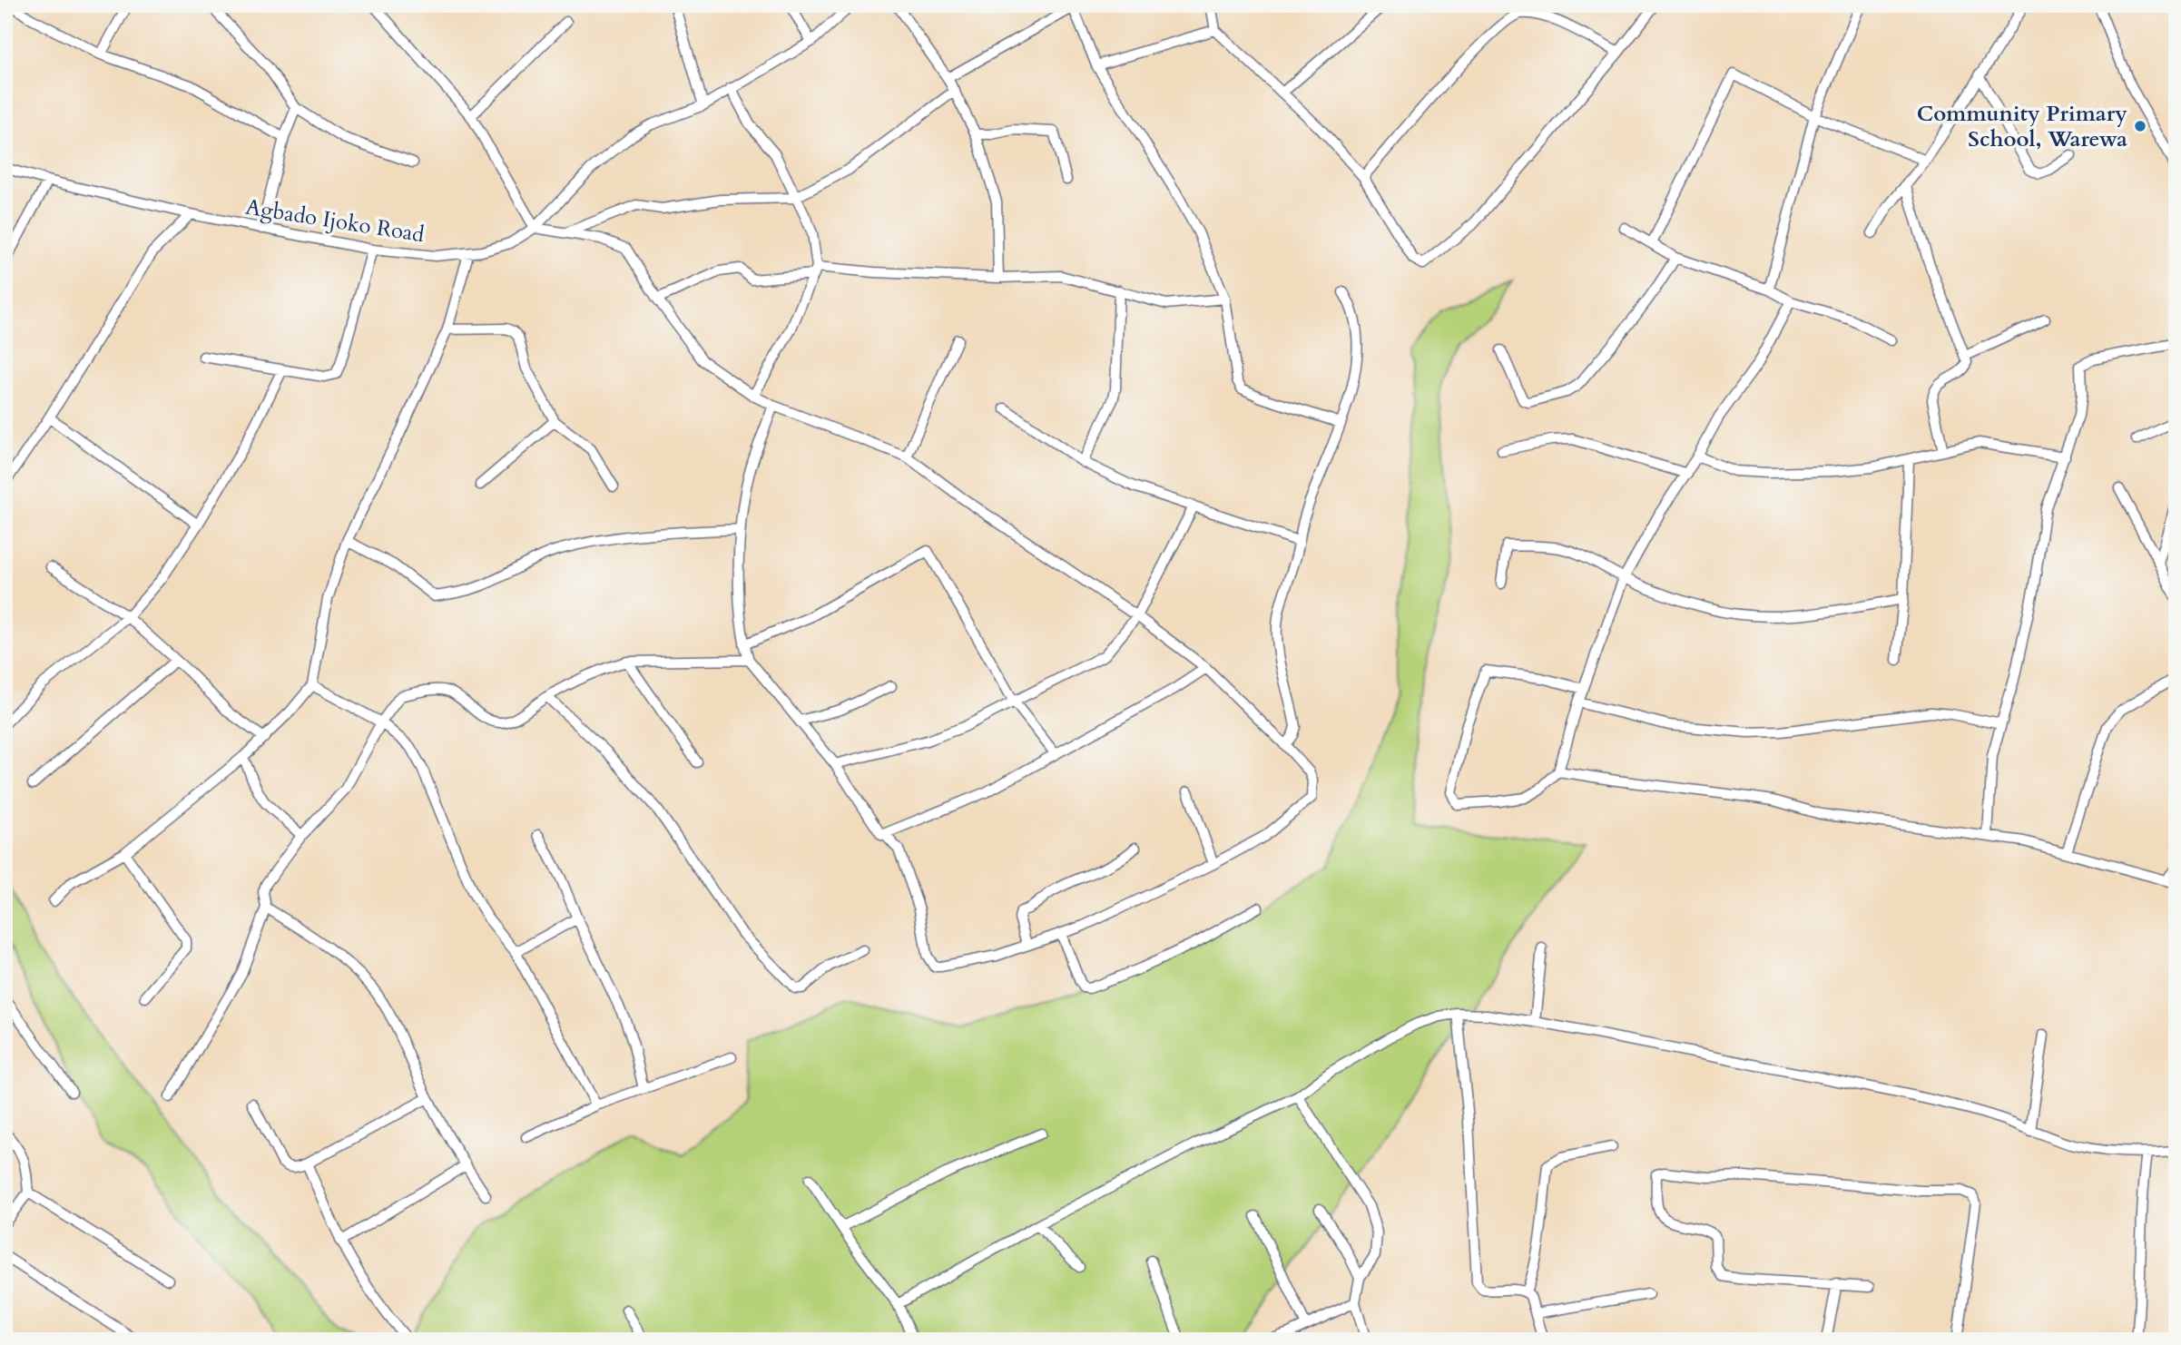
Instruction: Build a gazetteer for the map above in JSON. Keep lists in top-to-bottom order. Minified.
{"streets":{"street":["Agbado Ijoko Road"]},"places":["Community Primary School, Warewa"]}
